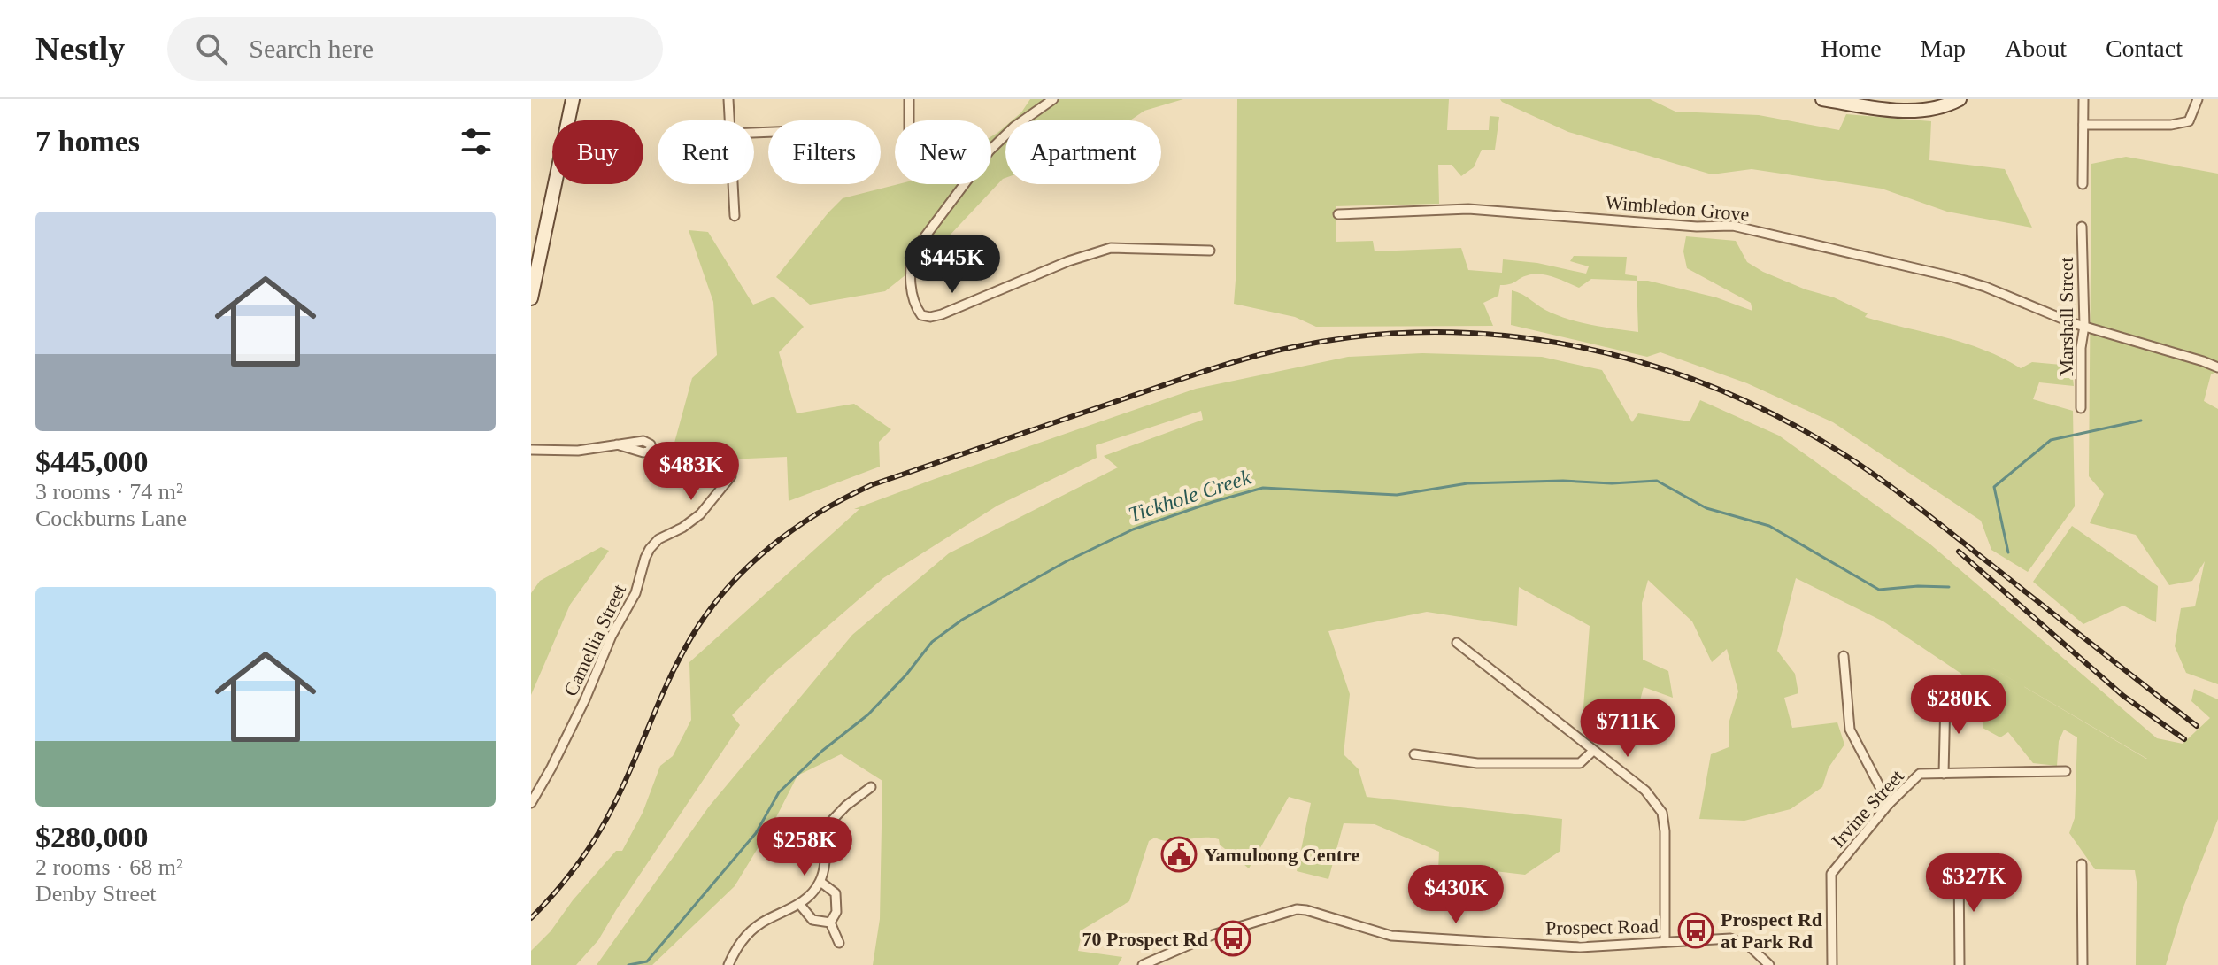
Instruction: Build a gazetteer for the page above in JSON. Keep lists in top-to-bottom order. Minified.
{"streets":{"street":["Wimbledon Grove","Marshall Street","Camellia Street","Irvine Street","Prospect Road"]},"crossings":[["Wimbledon Grove","Marshall Street"]],"water":["Tickhole Creek"],"places":{"public building":["Yamuloong Centre"],"bus stop":["Prospect Rd at Park Rd","70 Prospect Rd"]},"page":{"header":"Nestly","search":"Search here","nav":["Home","Map","About","Contact"],"heading":"7 homes","chip":["Buy","Rent","Filters","New","Apartment"],"list":[{"name":"$445,000","note":"3 rooms · 74 m² · Cockburns Lane"},{"name":"$280,000","note":"2 rooms · 68 m² · Denby Street"}],"price":["$445K","$483K","$280K","$711K","$258K","$327K","$430K"]}}
